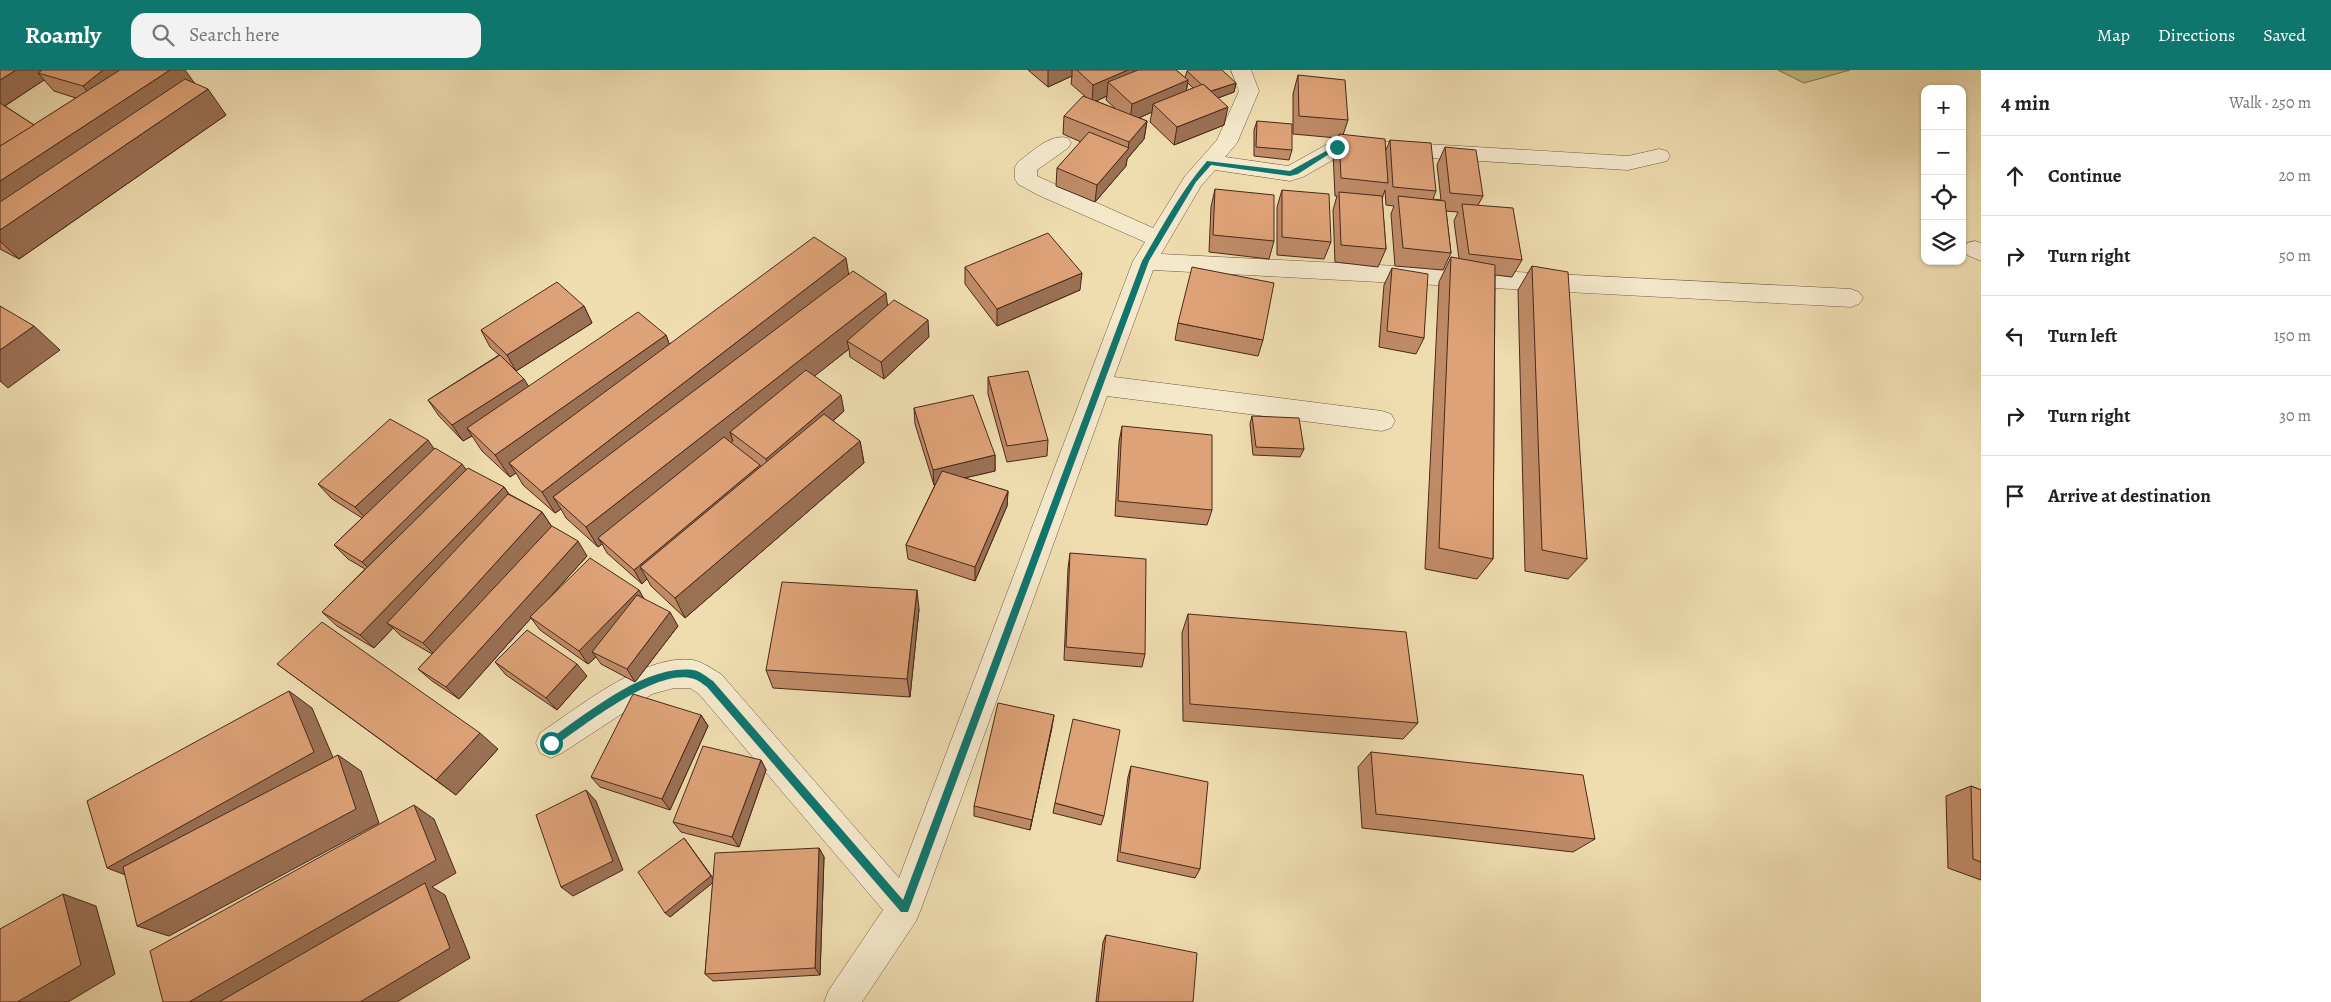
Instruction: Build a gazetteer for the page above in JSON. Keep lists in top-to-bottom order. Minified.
{"page":{"header":"Roamly","search":"Search here","nav":["Map","Directions","Saved"],"heading":["4 min","Walk · 250 m"],"map_buttons":["+","−"],"list":[["Continue","20 m"],["Turn right","50 m"],["Turn left","150 m"],["Turn right","30 m"],"Arrive at destination"]}}
